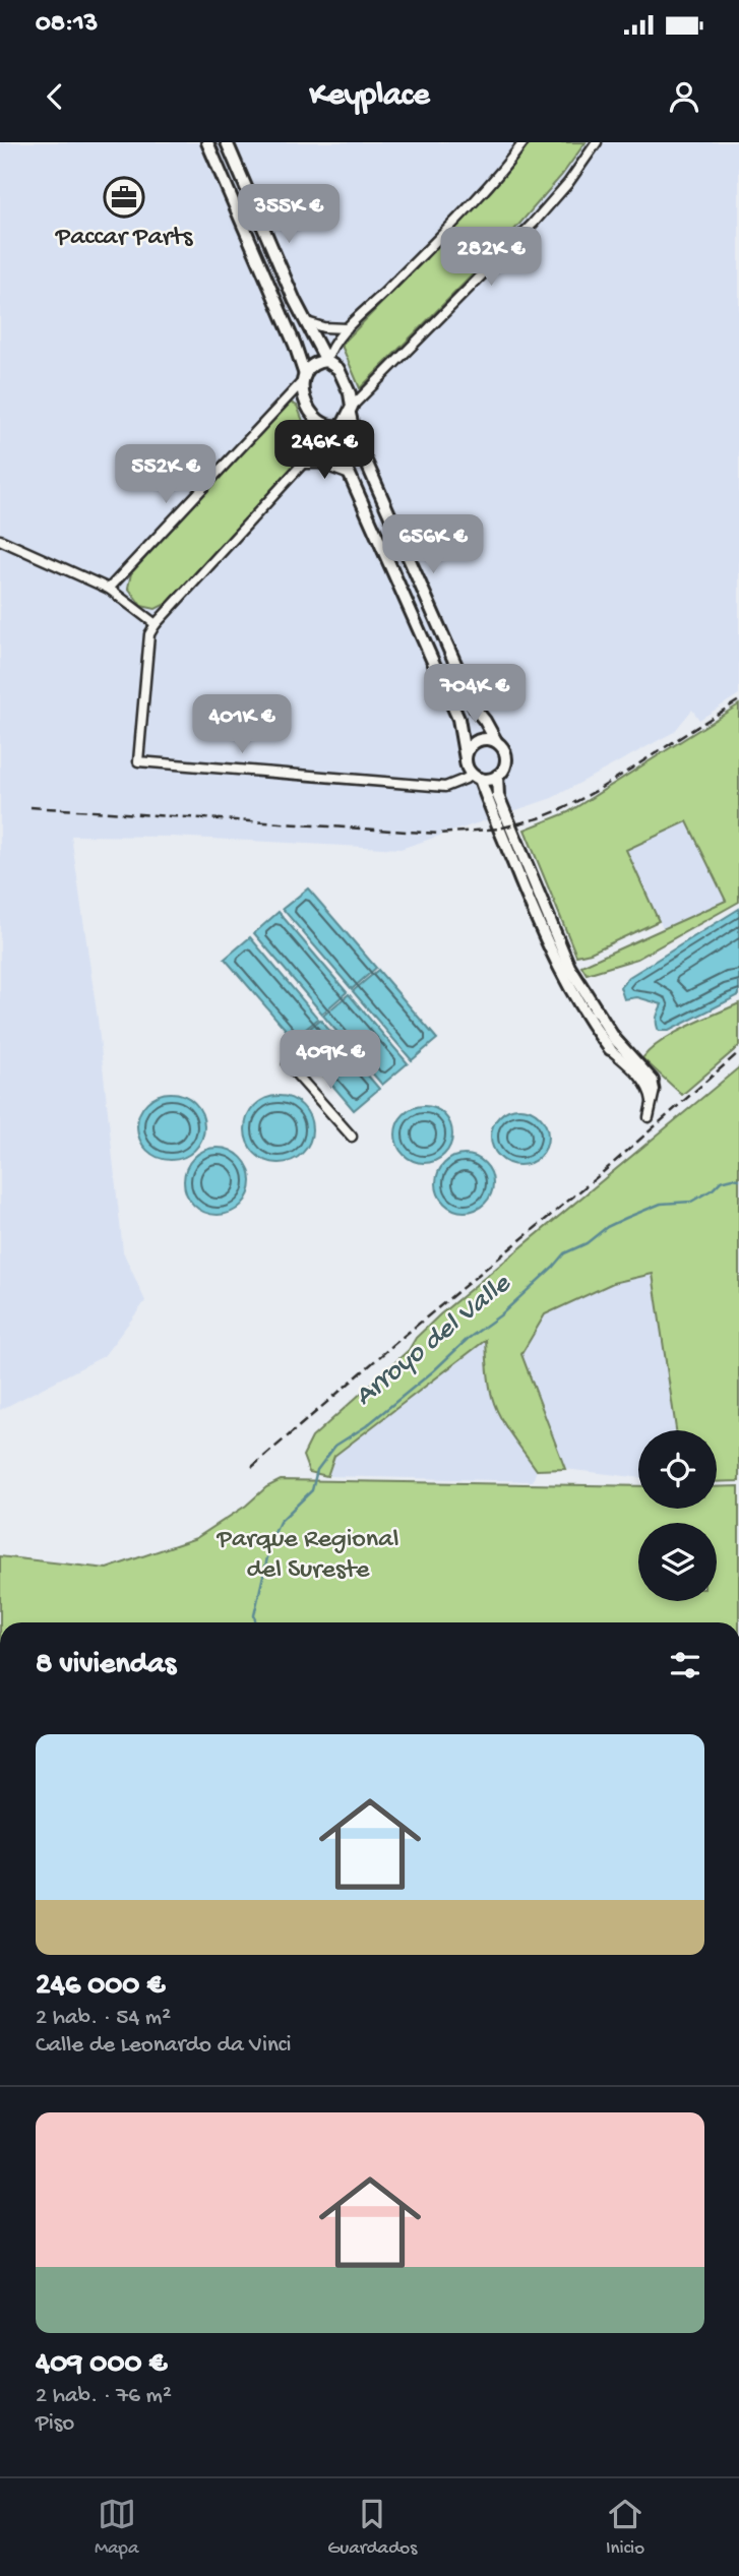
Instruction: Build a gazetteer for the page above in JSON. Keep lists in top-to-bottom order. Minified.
{"water":["Arroyo del Valle"],"parks":["Parque Regional del Sureste"],"places":{"office":["Paccar Parts"]},"page":{"status":"08:13","header":"Keyplace","price":["355K €","282K €","246K €","552K €","656K €","704K €","401K €","409K €"],"heading":"8 viviendas","list":[{"name":"246 000 €","note":"2 hab. · 54 m² · Calle de Leonardo da Vinci"},{"name":"409 000 €","note":"2 hab. · 76 m² · Piso"}],"tabs":["Mapa","Guardados","Inicio"]}}
